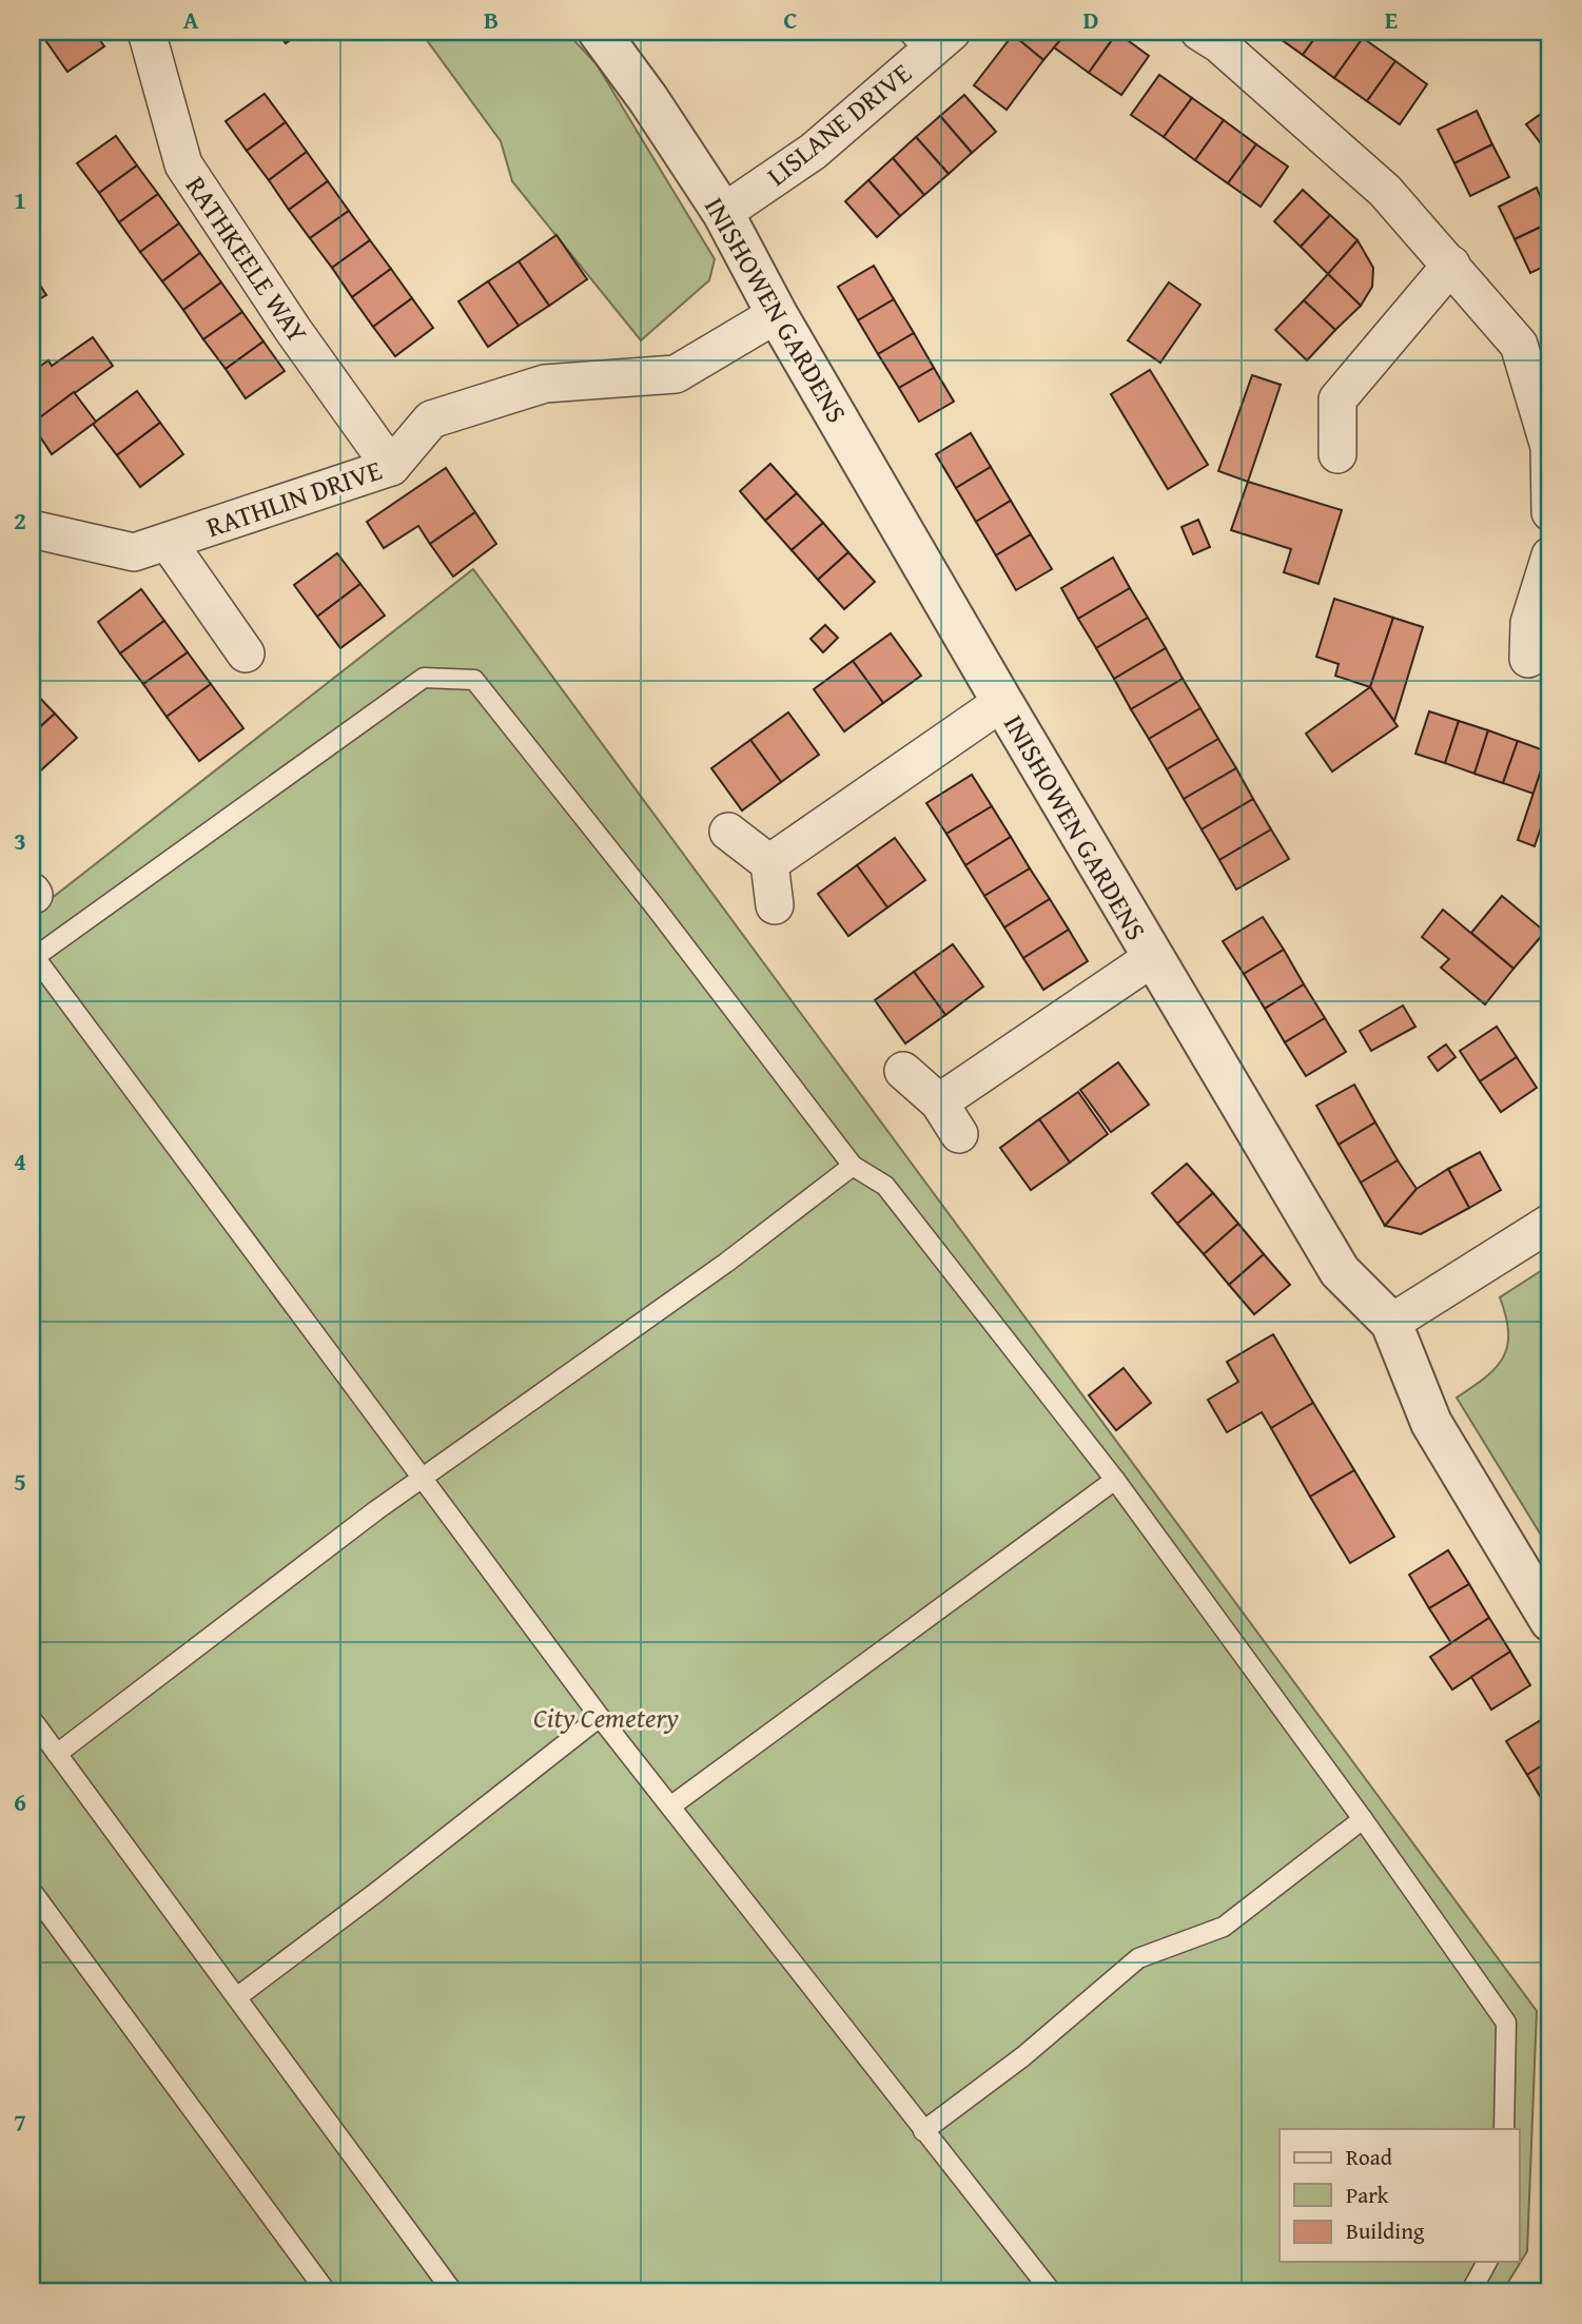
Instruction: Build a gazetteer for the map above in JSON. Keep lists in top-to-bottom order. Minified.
{"streets":{"street":["LISLANE DRIVE","RATHKEELE WAY","INISHOWEN GARDENS","RATHLIN DRIVE"]},"crossings":[["LISLANE DRIVE","INISHOWEN GARDENS"],["RATHKEELE WAY","RATHLIN DRIVE"],["INISHOWEN GARDENS","RATHLIN DRIVE"]],"parks":["City Cemetery"],"legend":["Road","Park","Building"],"grid":{"columns":["A","B","C","D","E"],"rows":["1","2","3","4","5","6","7"]}}
